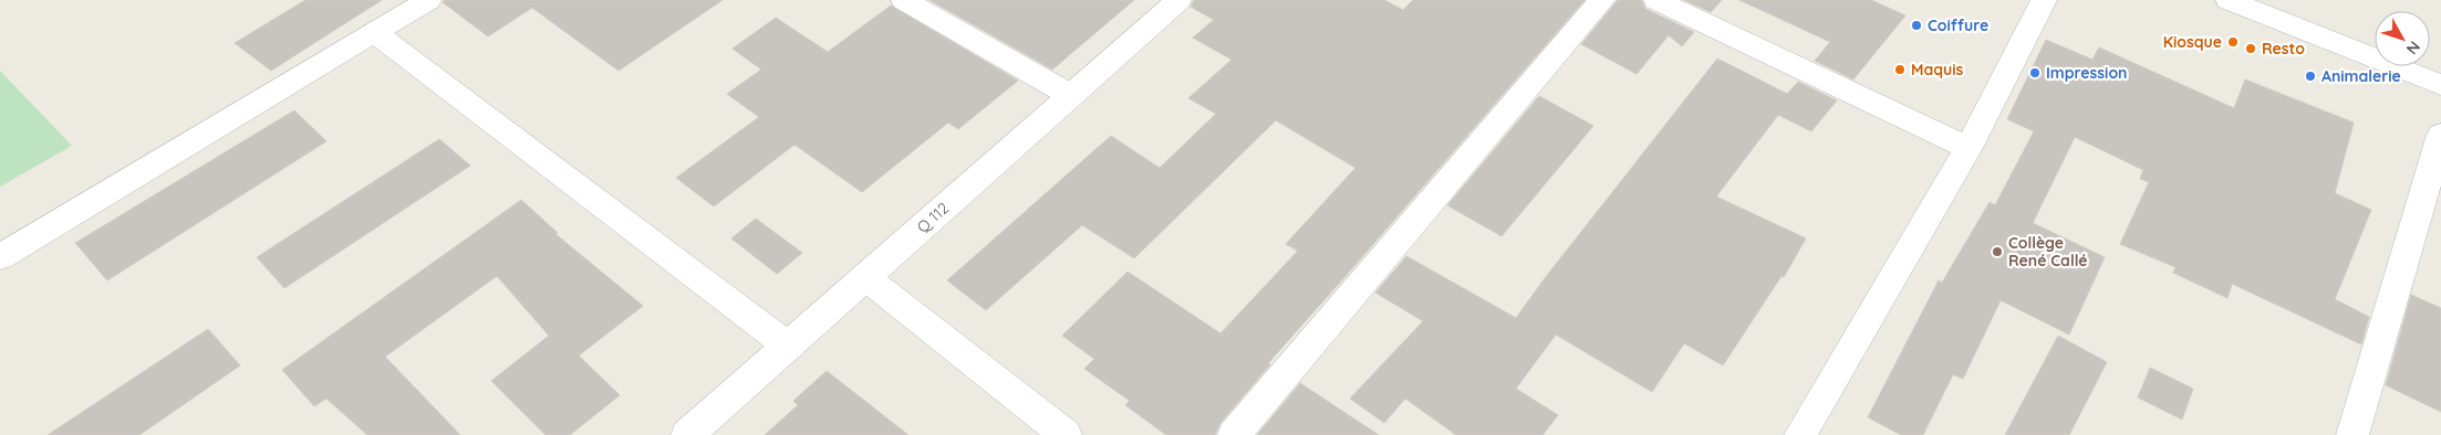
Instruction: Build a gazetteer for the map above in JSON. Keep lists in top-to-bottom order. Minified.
{"streets":{"street":["Q 112"]},"places":["Coiffure","Kiosque","Resto","Maquis","Impression","Animalerie","Collège René Callé"],"north":"bottom right"}
